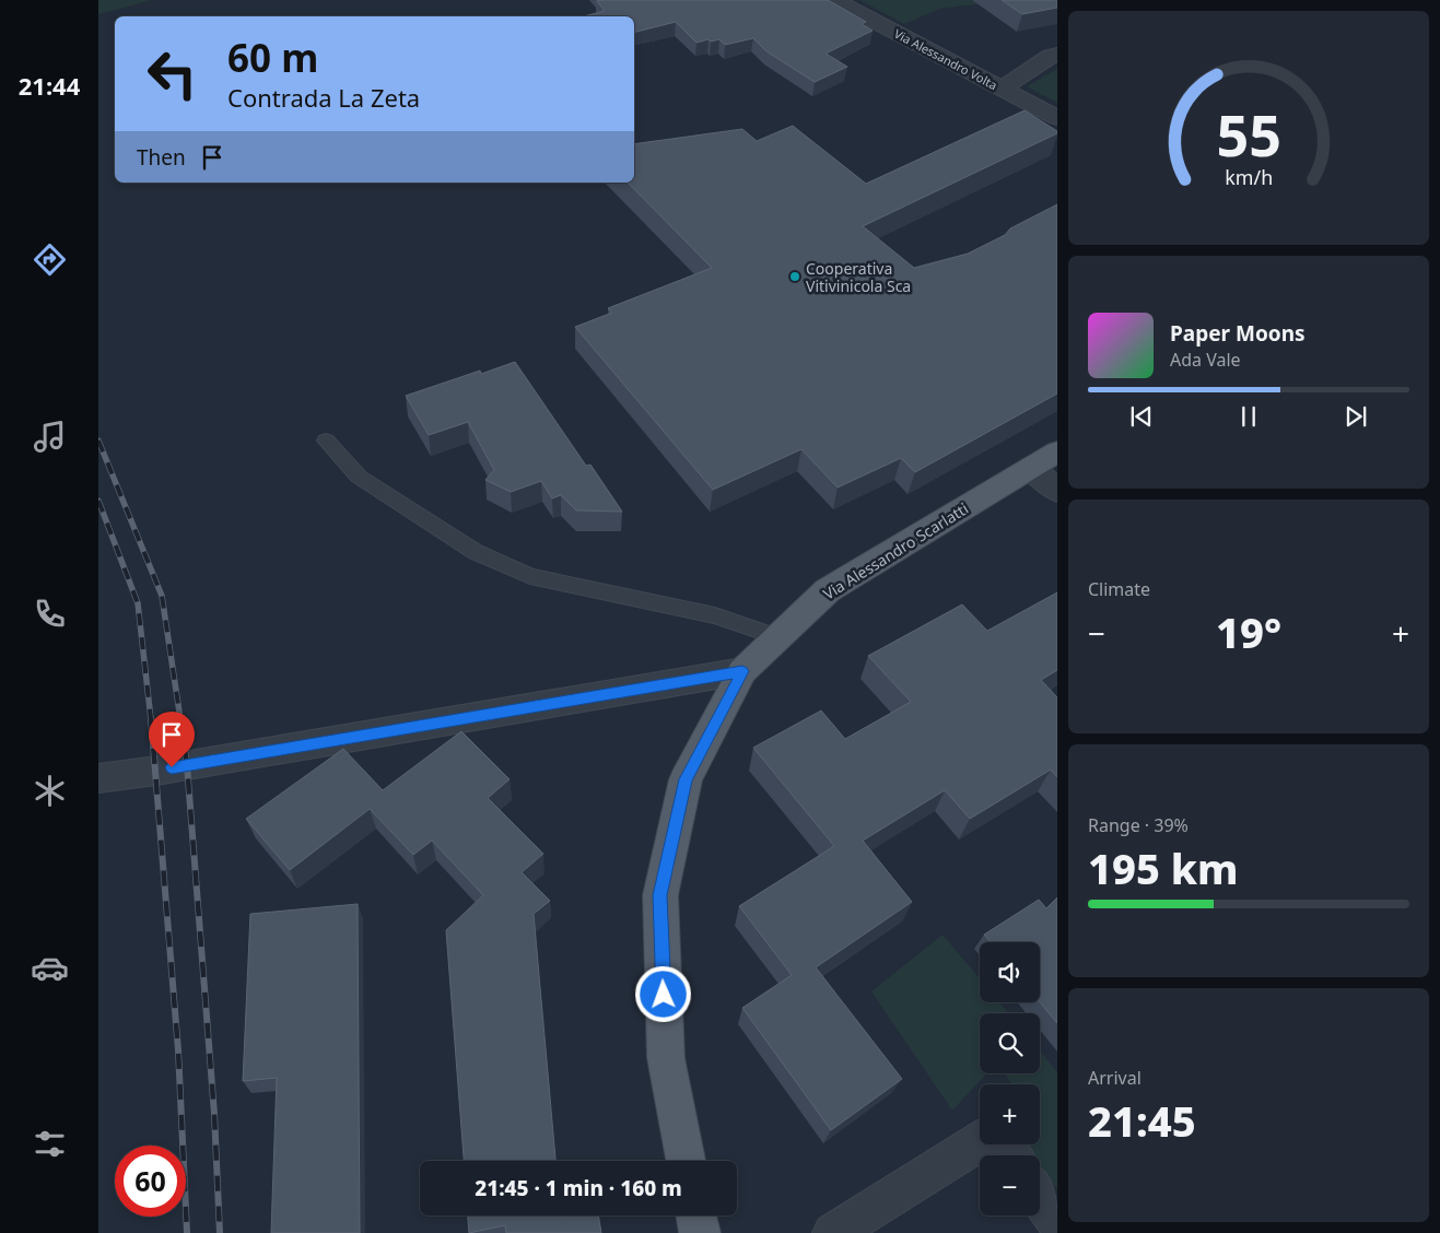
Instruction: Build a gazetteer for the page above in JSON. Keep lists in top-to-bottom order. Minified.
{"streets":{"main road":["Via Alessandro Scarlatti"],"street":["Via Alessandro Volta"]},"places":["Cooperativa Vitivinicola Sca"],"page":{"tabs":"21:44","turn":["60 m","Contrada La Zeta"],"then":"Then","song":["Paper Moons","Ada Vale"],"tile":["Climate",["Range · 39%","195 km"],["Arrival","21:45"]],"heat":["−","19°","+"],"map_buttons":["+","−"],"limit":"60","trip":"21:45 · 1 min · 160 m","gauge":["55","km/h"]}}
